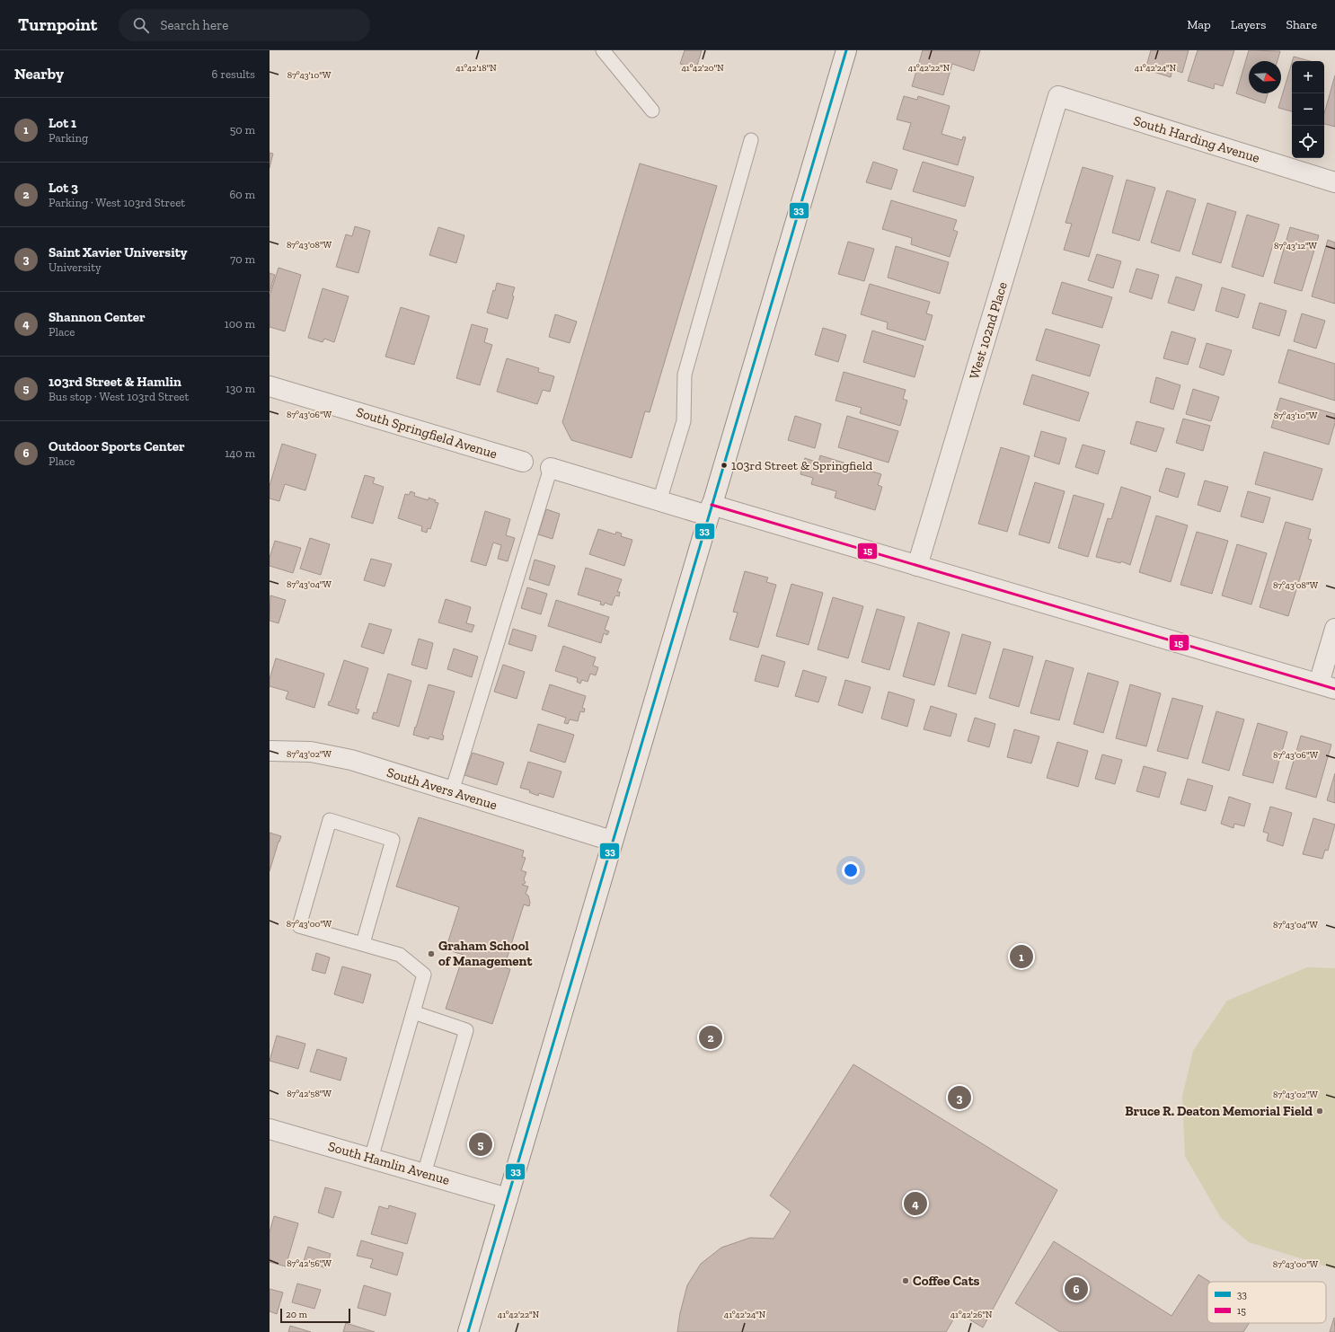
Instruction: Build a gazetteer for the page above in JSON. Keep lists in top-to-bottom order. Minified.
{"streets":{"street":["South Harding Avenue","West 102nd Place","South Springfield Avenue","South Avers Avenue","South Hamlin Avenue"]},"crossings":[["South Harding Avenue","West 102nd Place"]],"places":["103rd Street & Springfield","Graham School of Management","Bruce R. Deaton Memorial Field","Coffee Cats"],"lines":["transit line 33","transit line 15"],"legend":["33","15"],"scale_bar":"20 m","north":"right","page":{"header":"Turnpoint","search":"Search here","nav":["Map","Layers","Share"],"heading":["Nearby","6 results"],"map_buttons":["+","−"],"list":[{"mark":"1","name":"Lot 1","note":"Parking","value":"50 m"},{"mark":"2","name":"Lot 3","note":"Parking · West 103rd Street","value":"60 m"},{"mark":"3","name":"Saint Xavier University","note":"University","value":"70 m"},{"mark":"4","name":"Shannon Center","note":"Place","value":"100 m"},{"mark":"5","name":"103rd Street & Hamlin","note":"Bus stop · West 103rd Street","value":"130 m"},{"mark":"6","name":"Outdoor Sports Center","note":"Place","value":"140 m"}],"pins":["1","2","3","5","4","6"],"scale":"20 m"},"coordinates":["41°42'18\"N","41°42'20\"N","41°42'22\"N","41°42'24\"N","87°43'10\"W","87°43'08\"W","87°43'12\"W","87°43'06\"W","87°43'04\"W","87°43'02\"W","87°43'00\"W","87°42'58\"W","87°42'56\"W","41°42'26\"N"]}
